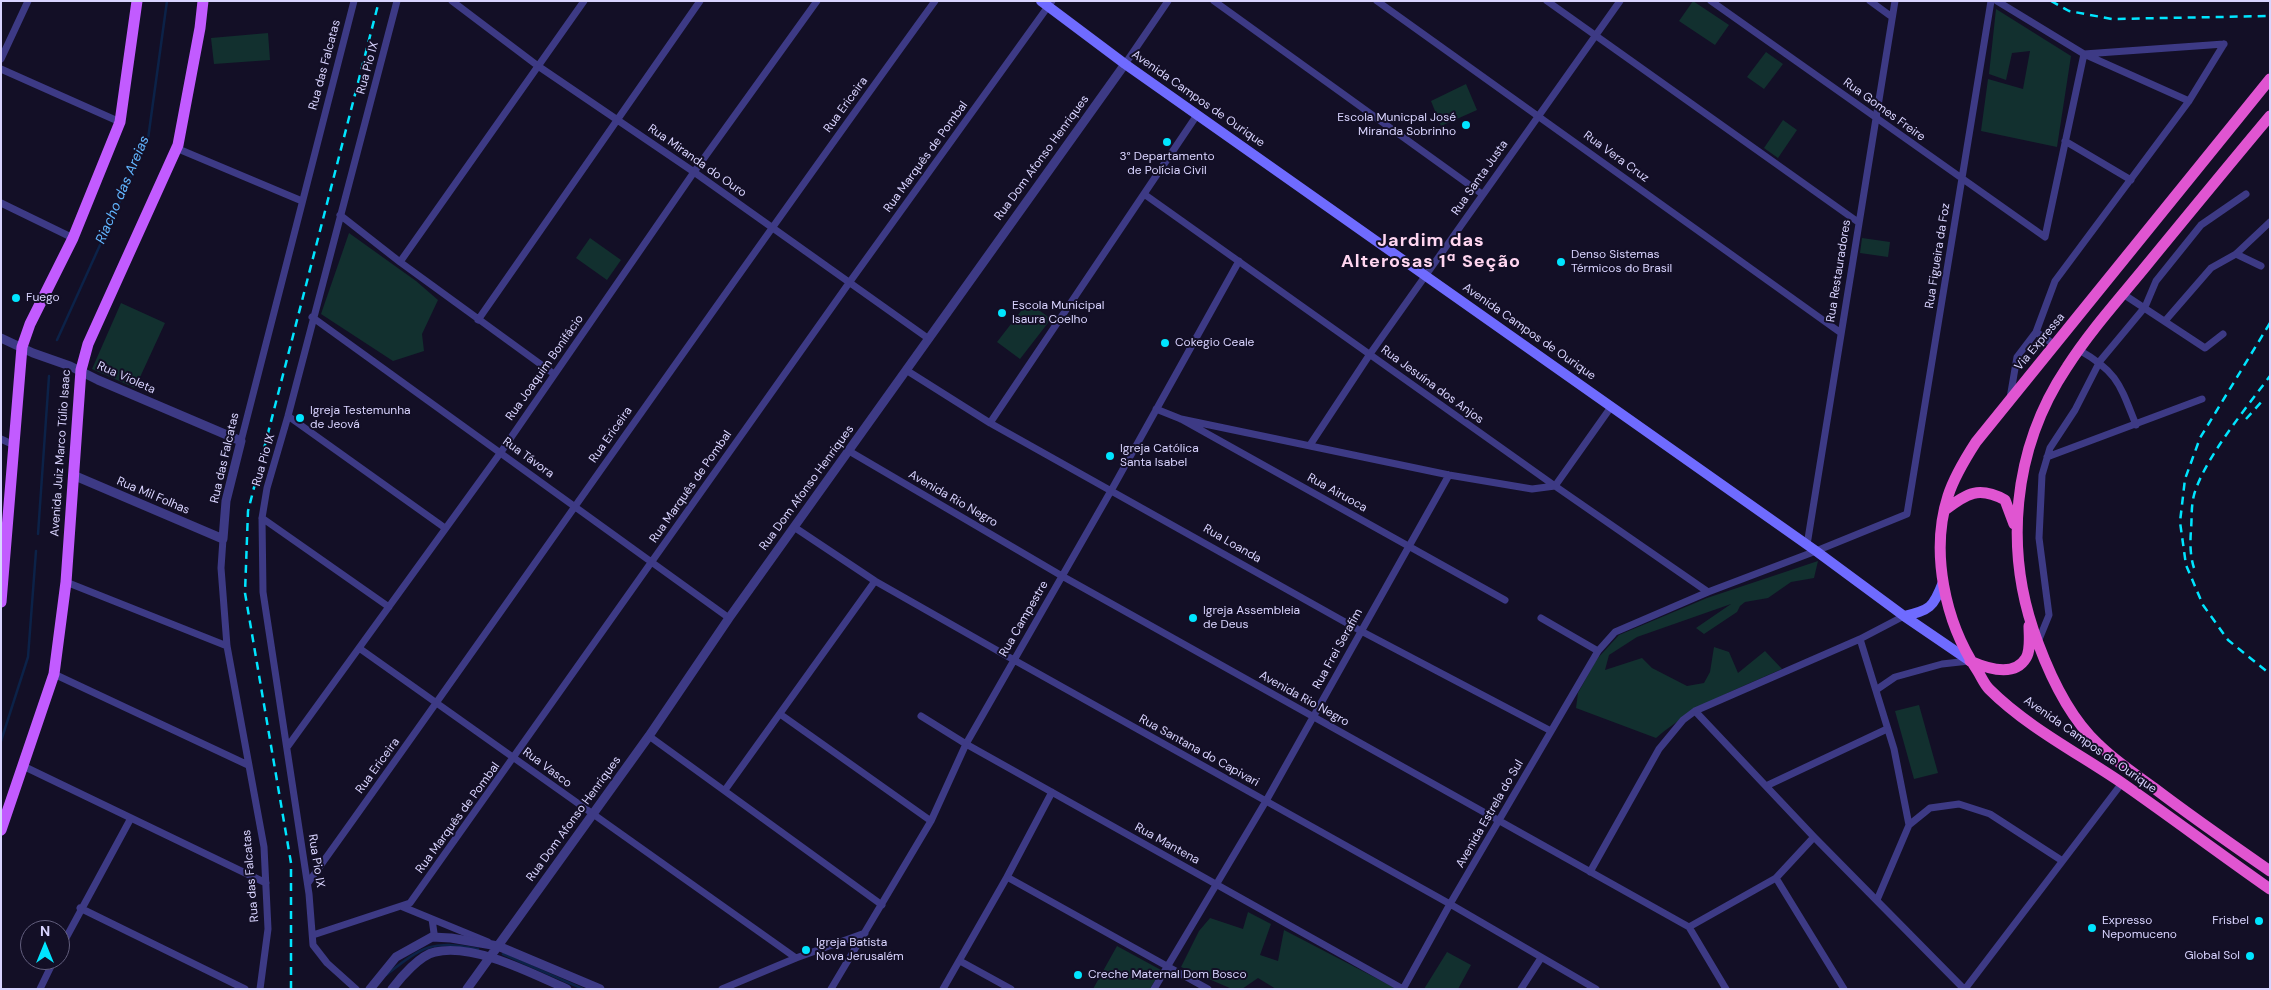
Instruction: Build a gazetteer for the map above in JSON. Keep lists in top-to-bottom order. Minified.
{"streets":{"highway":["Avenida Campos de Ourique","Via Expressa"],"main road":["Avenida Juiz Marco Túlio Isaac"],"street":["Rua das Falcatas","Rua Pio IX","Rua Ericeira","Rua Gomes Freire","Rua Marquês de Pombal","Rua Vera Cruz","Rua Dom Afonso Henriques","Rua Miranda do Ouro","Rua Santa Justa","Rua Figueira da Foz","Rua Restauradores","Rua Joaquim Bonifácio","Rua Violeta","Rua Jesuína dos Anjos","Rua Távora","Rua Airuoca","Rua Mil Folhas","Avenida Rio Negro","Rua Loanda","Rua Campestre","Rua Frei Serafim","Rua Santana do Capivari","Rua Vasco","Avenida Estrela do Sul","Rua Mantena"]},"crossings":[["Rua das Falcatas","Rua Violeta"],["Rua das Falcatas","Rua Mil Folhas"],["Rua Pio IX","Rua Ericeira"],["Rua Pio IX","Rua Marquês de Pombal"],["Rua Pio IX","Rua Joaquim Bonifácio"],["Rua Pio IX","Rua Távora"],["Avenida Campos de Ourique","Rua Marquês de Pombal"],["Avenida Campos de Ourique","Rua Dom Afonso Henriques"],["Avenida Campos de Ourique","Rua Santa Justa"],["Avenida Campos de Ourique","Rua Restauradores"],["Avenida Campos de Ourique","Via Expressa"],["Avenida Campos de Ourique","Avenida Estrela do Sul"],["Rua Ericeira","Rua Miranda do Ouro"],["Rua Ericeira","Rua Távora"],["Rua Ericeira","Rua Vasco"],["Rua Gomes Freire","Rua Figueira da Foz"],["Rua Gomes Freire","Rua Restauradores"],["Rua Marquês de Pombal","Rua Miranda do Ouro"],["Rua Marquês de Pombal","Rua Távora"],["Rua Marquês de Pombal","Rua Vasco"],["Rua Vera Cruz","Rua Santa Justa"],["Rua Vera Cruz","Rua Restauradores"],["Rua Dom Afonso Henriques","Rua Miranda do Ouro"],["Rua Dom Afonso Henriques","Rua Távora"],["Rua Dom Afonso Henriques","Avenida Rio Negro"],["Rua Dom Afonso Henriques","Rua Loanda"],["Rua Dom Afonso Henriques","Rua Santana do Capivari"],["Rua Dom Afonso Henriques","Rua Vasco"],["Rua Miranda do Ouro","Rua Joaquim Bonifácio"],["Rua Santa Justa","Rua Jesuína dos Anjos"],["Rua Figueira da Foz","Avenida Estrela do Sul"],["Rua Joaquim Bonifácio","Rua Távora"],["Rua Joaquim Bonifácio","Rua Vasco"],["Rua Violeta","Avenida Juiz Marco Túlio Isaac"],["Rua Jesuína dos Anjos","Rua Campestre"],["Rua Jesuína dos Anjos","Avenida Estrela do Sul"],["Avenida Juiz Marco Túlio Isaac","Rua Mil Folhas"],["Rua Airuoca","Rua Campestre"],["Rua Airuoca","Rua Frei Serafim"],["Avenida Rio Negro","Rua Campestre"],["Avenida Rio Negro","Rua Frei Serafim"],["Avenida Rio Negro","Avenida Estrela do Sul"],["Rua Loanda","Rua Campestre"],["Rua Loanda","Rua Frei Serafim"],["Rua Loanda","Avenida Estrela do Sul"],["Rua Campestre","Rua Santana do Capivari"],["Rua Campestre","Rua Mantena"],["Rua Frei Serafim","Rua Santana do Capivari"],["Rua Frei Serafim","Rua Mantena"],["Rua Santana do Capivari","Avenida Estrela do Sul"],["Avenida Estrela do Sul","Rua Mantena"]],"districts":["Jardim das Alterosas 1ª Seção"],"water":["Riacho das Areias"],"places":["Escola Municpal José Miranda Sobrinho","3° Departamento de Polícia Civil","Denso Sistemas Térmicos do Brasil","Fuego","Escola Municipal Isaura Coelho","Cokegio Ceale","Igreja Testemunha de Jeová","Igreja Católica Santa Isabel","Igreja Assembleia de Deus","Frisbel","Expresso Nepomuceno","Igreja Batista Nova Jerusalém","Global Sol","Creche Maternal Dom Bosco"],"north":"top"}
